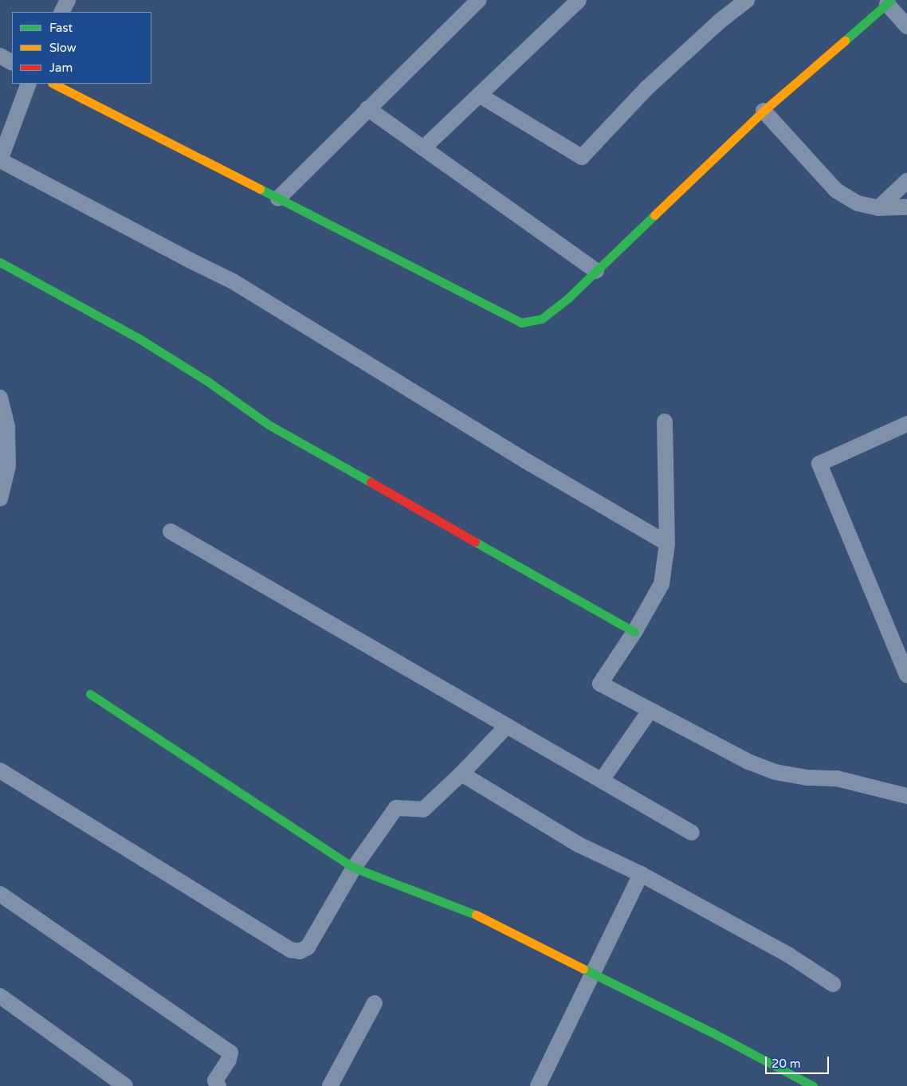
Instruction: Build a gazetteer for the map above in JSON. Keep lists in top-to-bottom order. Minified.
{"legend":["Fast","Slow","Jam"],"scale_bar":"20 m"}
